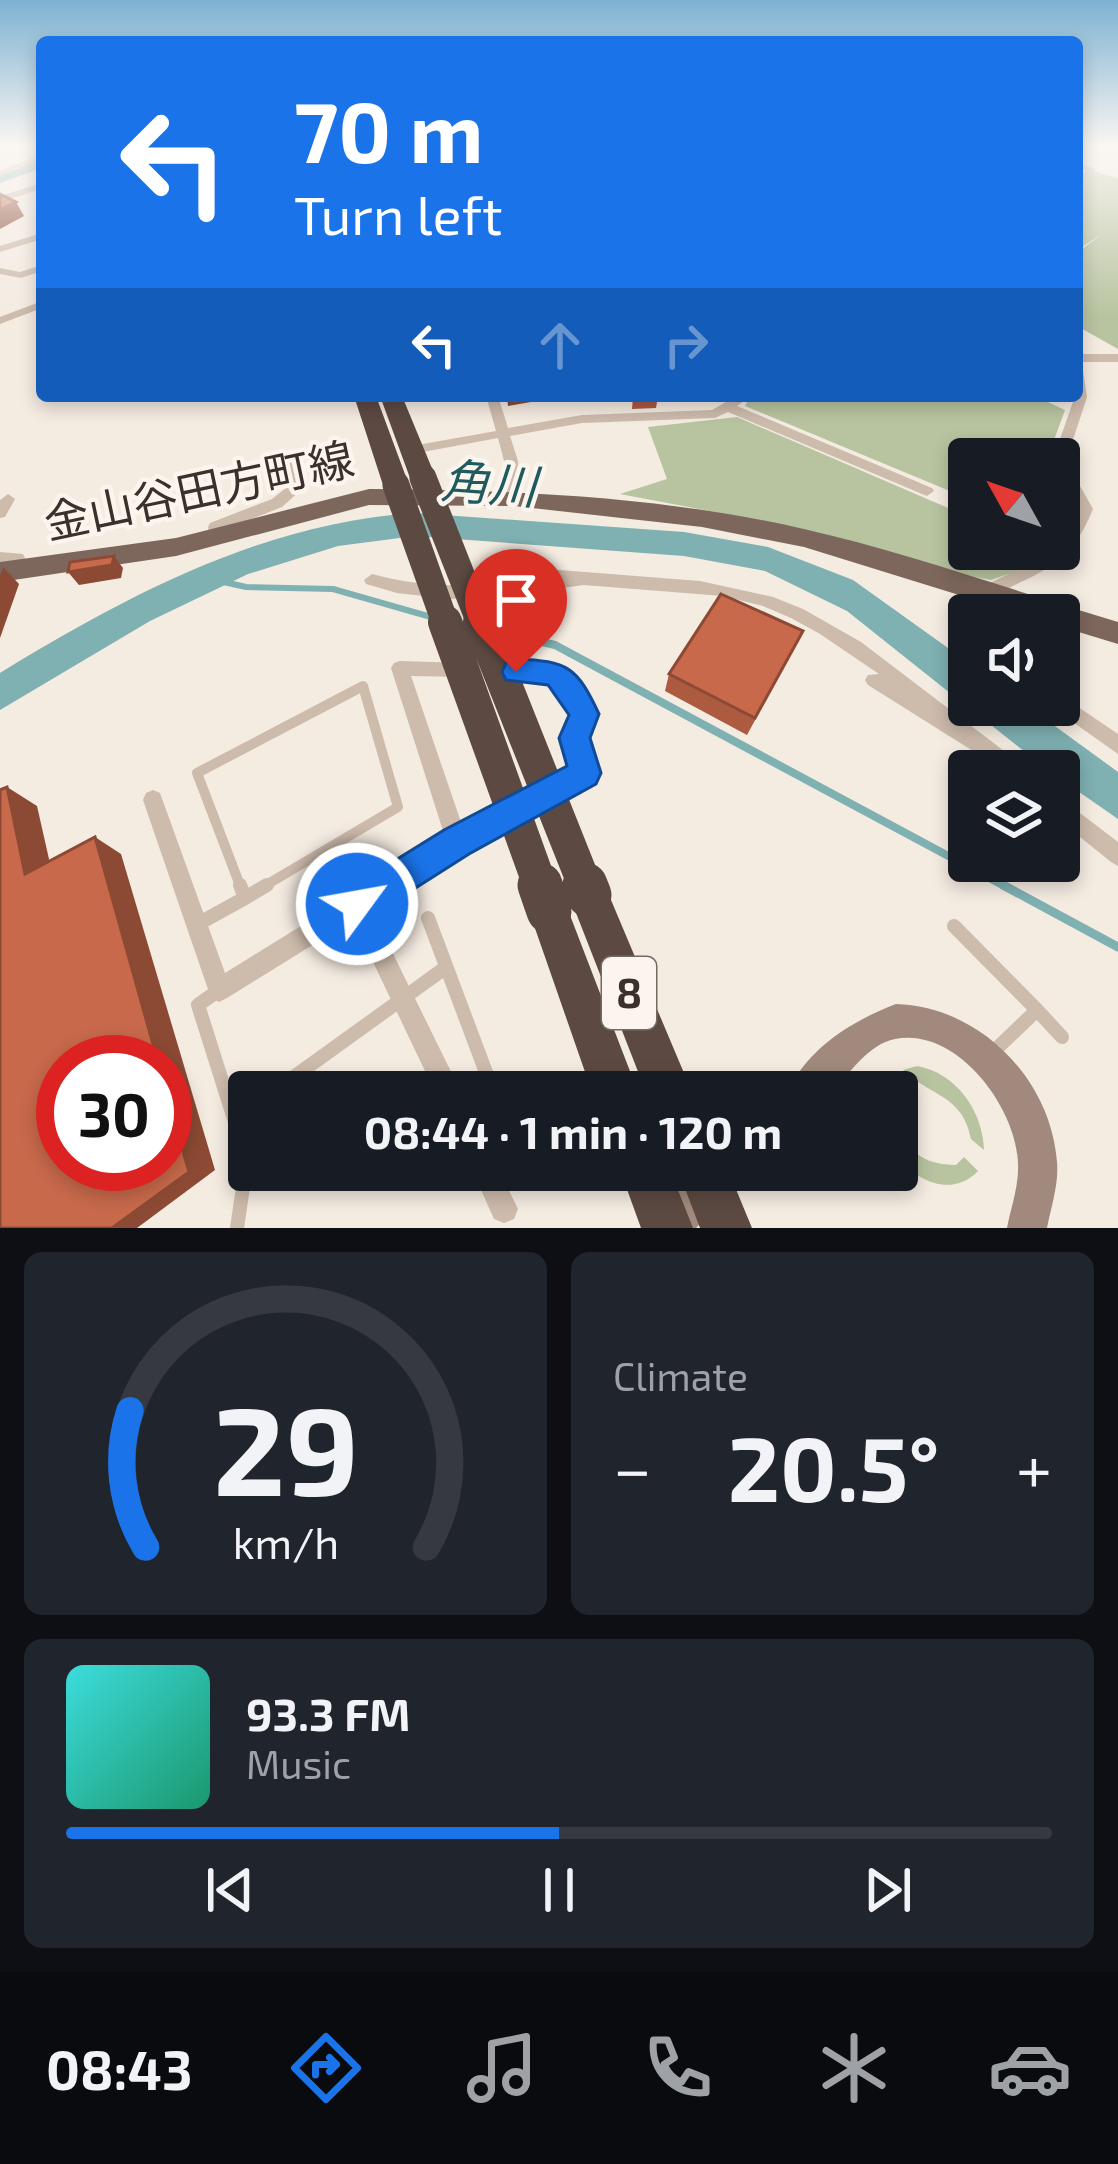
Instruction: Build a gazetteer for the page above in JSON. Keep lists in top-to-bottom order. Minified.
{"streets":{"highway":["8"],"main road":["金山谷田方町線"]},"water":["角川"],"north":"top left","page":{"turn":["70 m","Turn left"],"limit":"30","trip":"08:44 · 1 min · 120 m","tile":"Climate","heat":["−","20.5°","+"],"song":["93.3 FM","Music"],"tabs":"08:43","gauge":["29","km/h"]}}
